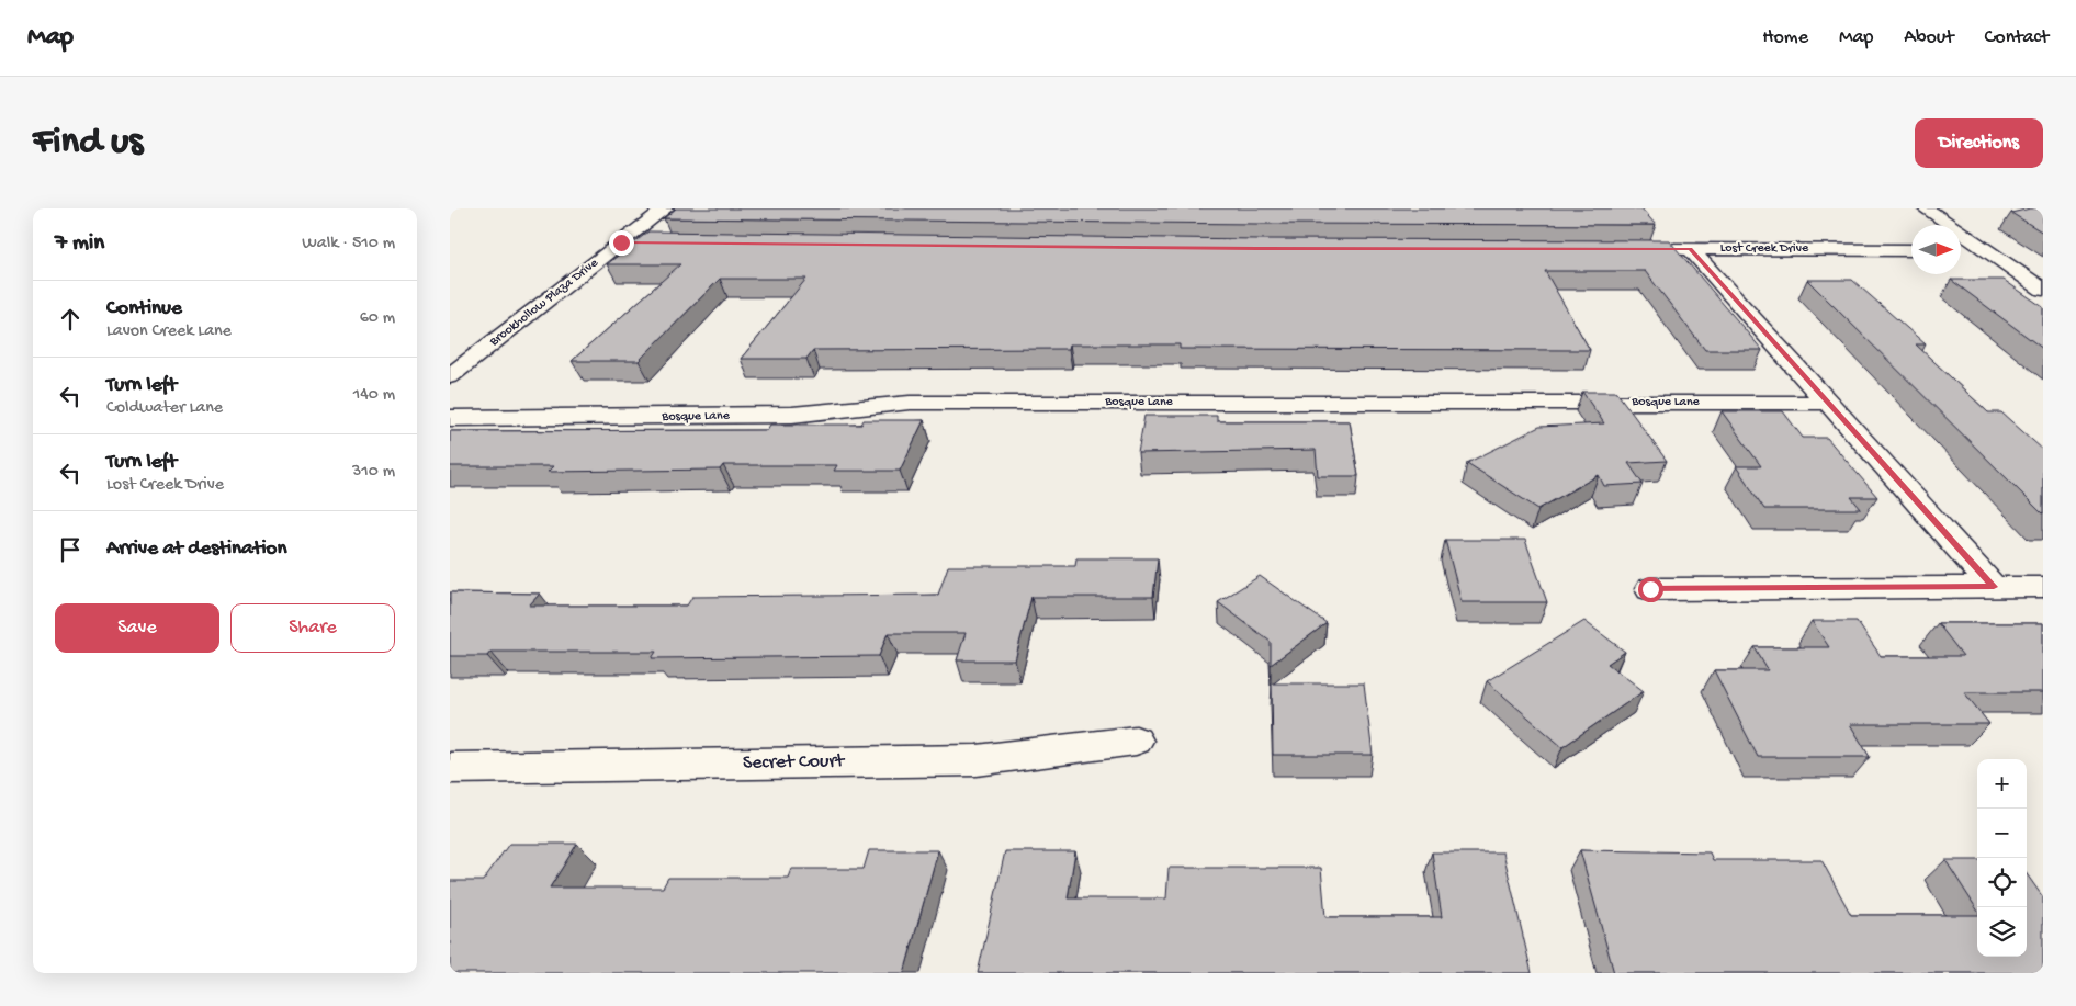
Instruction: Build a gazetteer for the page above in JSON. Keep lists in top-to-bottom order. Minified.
{"streets":{"street":["Lost Creek Drive","Brookhollow Plaza Drive","Bosque Lane","Secret Court"]},"north":"right","page":{"header":"Map","nav":["Home","Map","About","Contact"],"buttons":["Directions",["Save","Share"]],"title":"Find us","heading":["7 min","Walk · 510 m"],"list":[["Continue","Lavon Creek Lane","60 m"],["Turn left","Coldwater Lane","140 m"],["Turn left","Lost Creek Drive","310 m"],"Arrive at destination"],"map_buttons":["+","−"]}}
